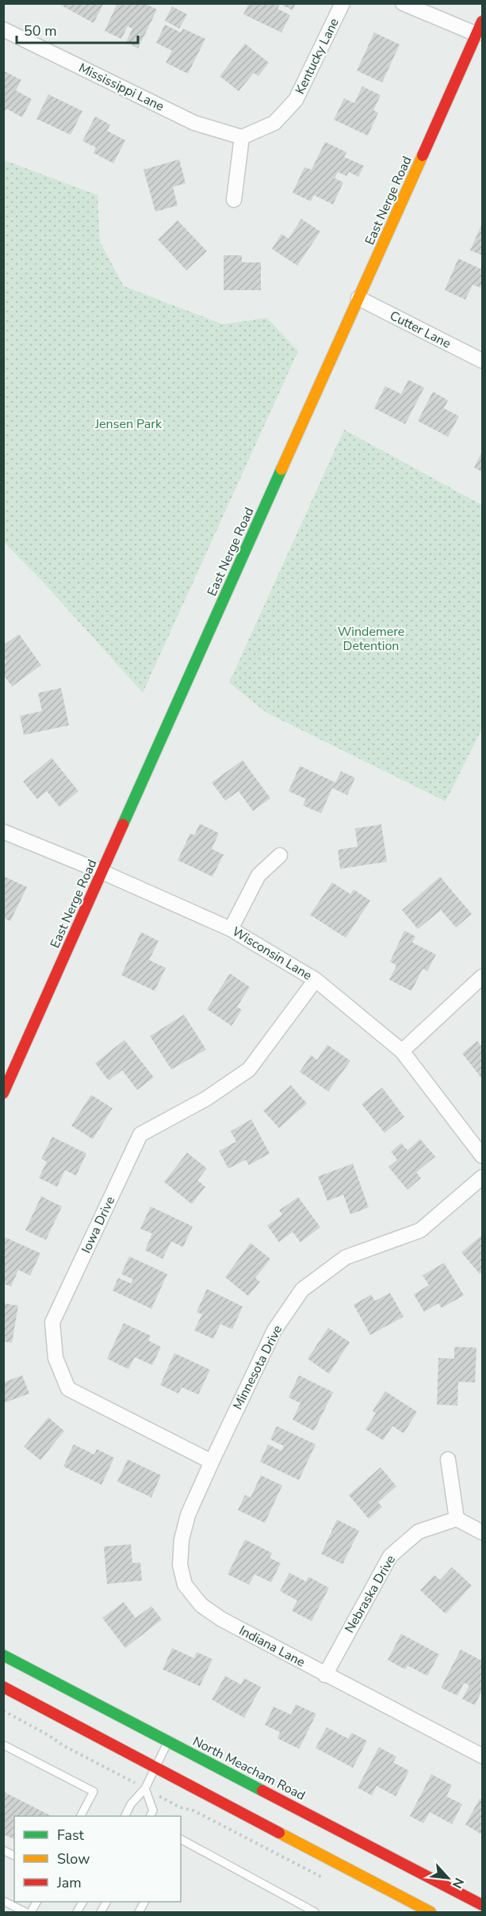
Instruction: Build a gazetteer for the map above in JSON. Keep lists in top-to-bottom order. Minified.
{"streets":{"main road":["East Nerge Road","North Meacham Road"],"street":["Kentucky Lane","Mississippi Lane","Cutter Lane","Wisconsin Lane","Iowa Drive","Minnesota Drive","Nebraska Drive","Indiana Lane"]},"crossings":[["Kentucky Lane","Mississippi Lane"],["East Nerge Road","Cutter Lane"],["East Nerge Road","Wisconsin Lane"],["Wisconsin Lane","Iowa Drive"],["Iowa Drive","Minnesota Drive"],["Iowa Drive","Indiana Lane"],["Minnesota Drive","Indiana Lane"],["Nebraska Drive","Indiana Lane"]],"parks":["Jensen Park","Windemere Detention"],"legend":["Fast","Slow","Jam"],"scale_bar":"50 m","north":"bottom right"}
